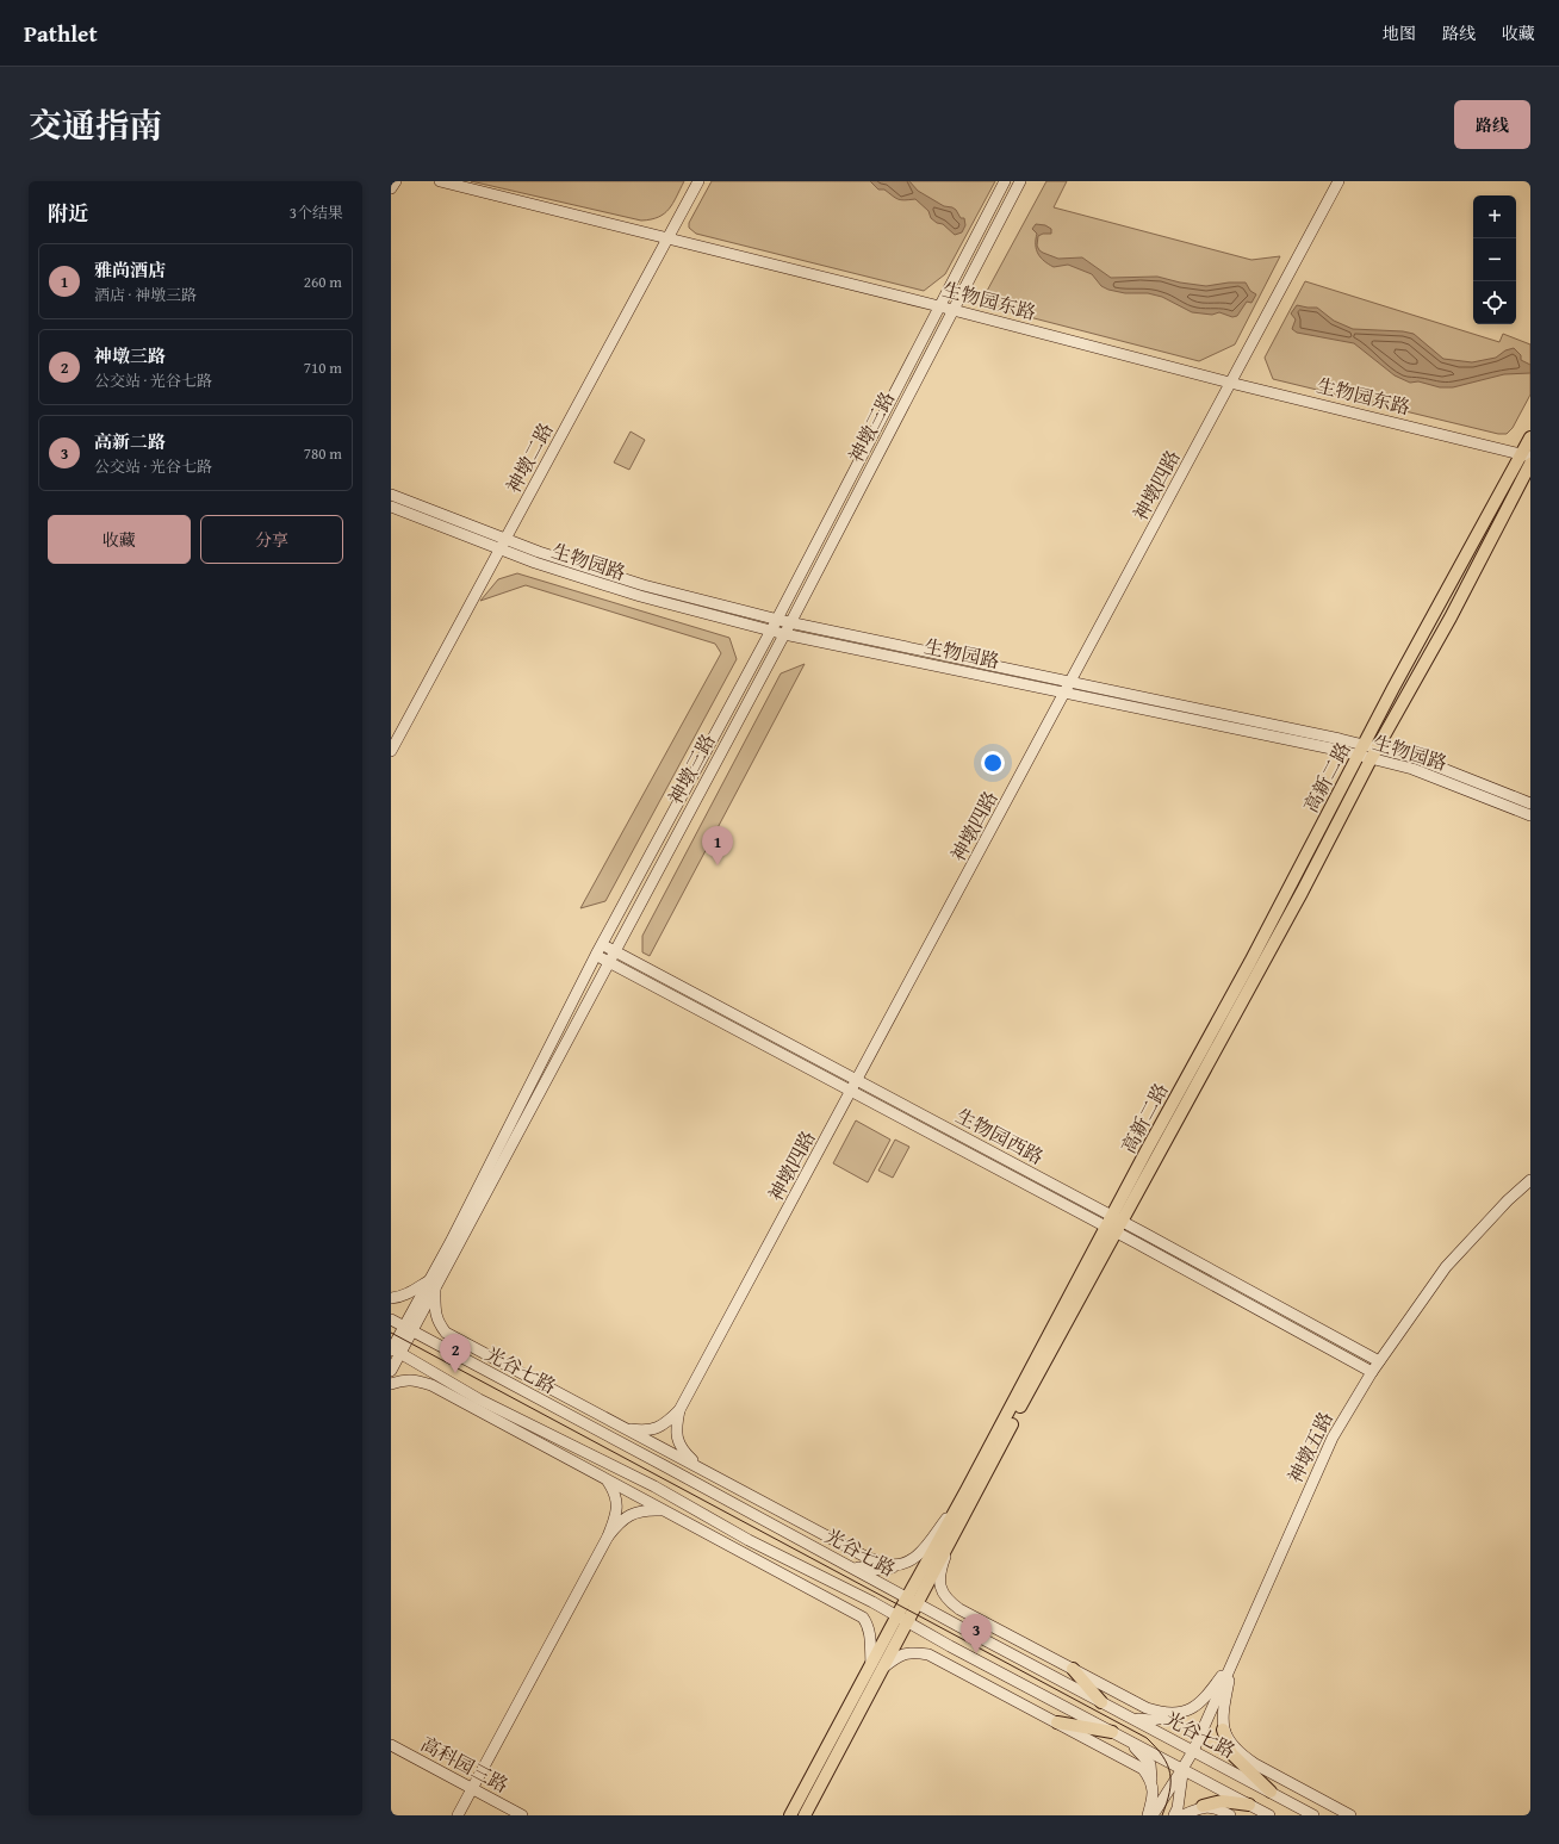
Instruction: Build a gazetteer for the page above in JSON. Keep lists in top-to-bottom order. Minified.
{"streets":{"main road":["高新二路"],"street":["生物园东路","神墩三路","神墩二路","神墩四路","生物园路","生物园西路","光谷七路","神墩五路","高科园三路"]},"crossings":[["生物园东路","神墩三路"],["生物园东路","神墩二路"],["生物园东路","神墩四路"],["生物园东路","高新二路"],["神墩三路","生物园路"],["神墩三路","生物园西路"],["神墩三路","光谷七路"],["神墩二路","生物园路"],["神墩四路","生物园路"],["神墩四路","生物园西路"],["生物园路","高新二路"],["高新二路","生物园西路"],["高新二路","光谷七路"],["生物园西路","神墩五路"],["光谷七路","神墩五路"]],"page":{"header":"Pathlet","nav":["地图","路线","收藏"],"title":"交通指南","buttons":["路线",["收藏","分享"]],"heading":["附近","3个结果"],"map_buttons":["+","−"],"list":[{"mark":"1","name":"雅尚酒店","note":"酒店 · 神墩三路","value":"260 m"},{"mark":"2","name":"神墩三路","note":"公交站 · 光谷七路","value":"710 m"},{"mark":"3","name":"高新二路","note":"公交站 · 光谷七路","value":"780 m"}],"pins":["1","2","3"]}}
